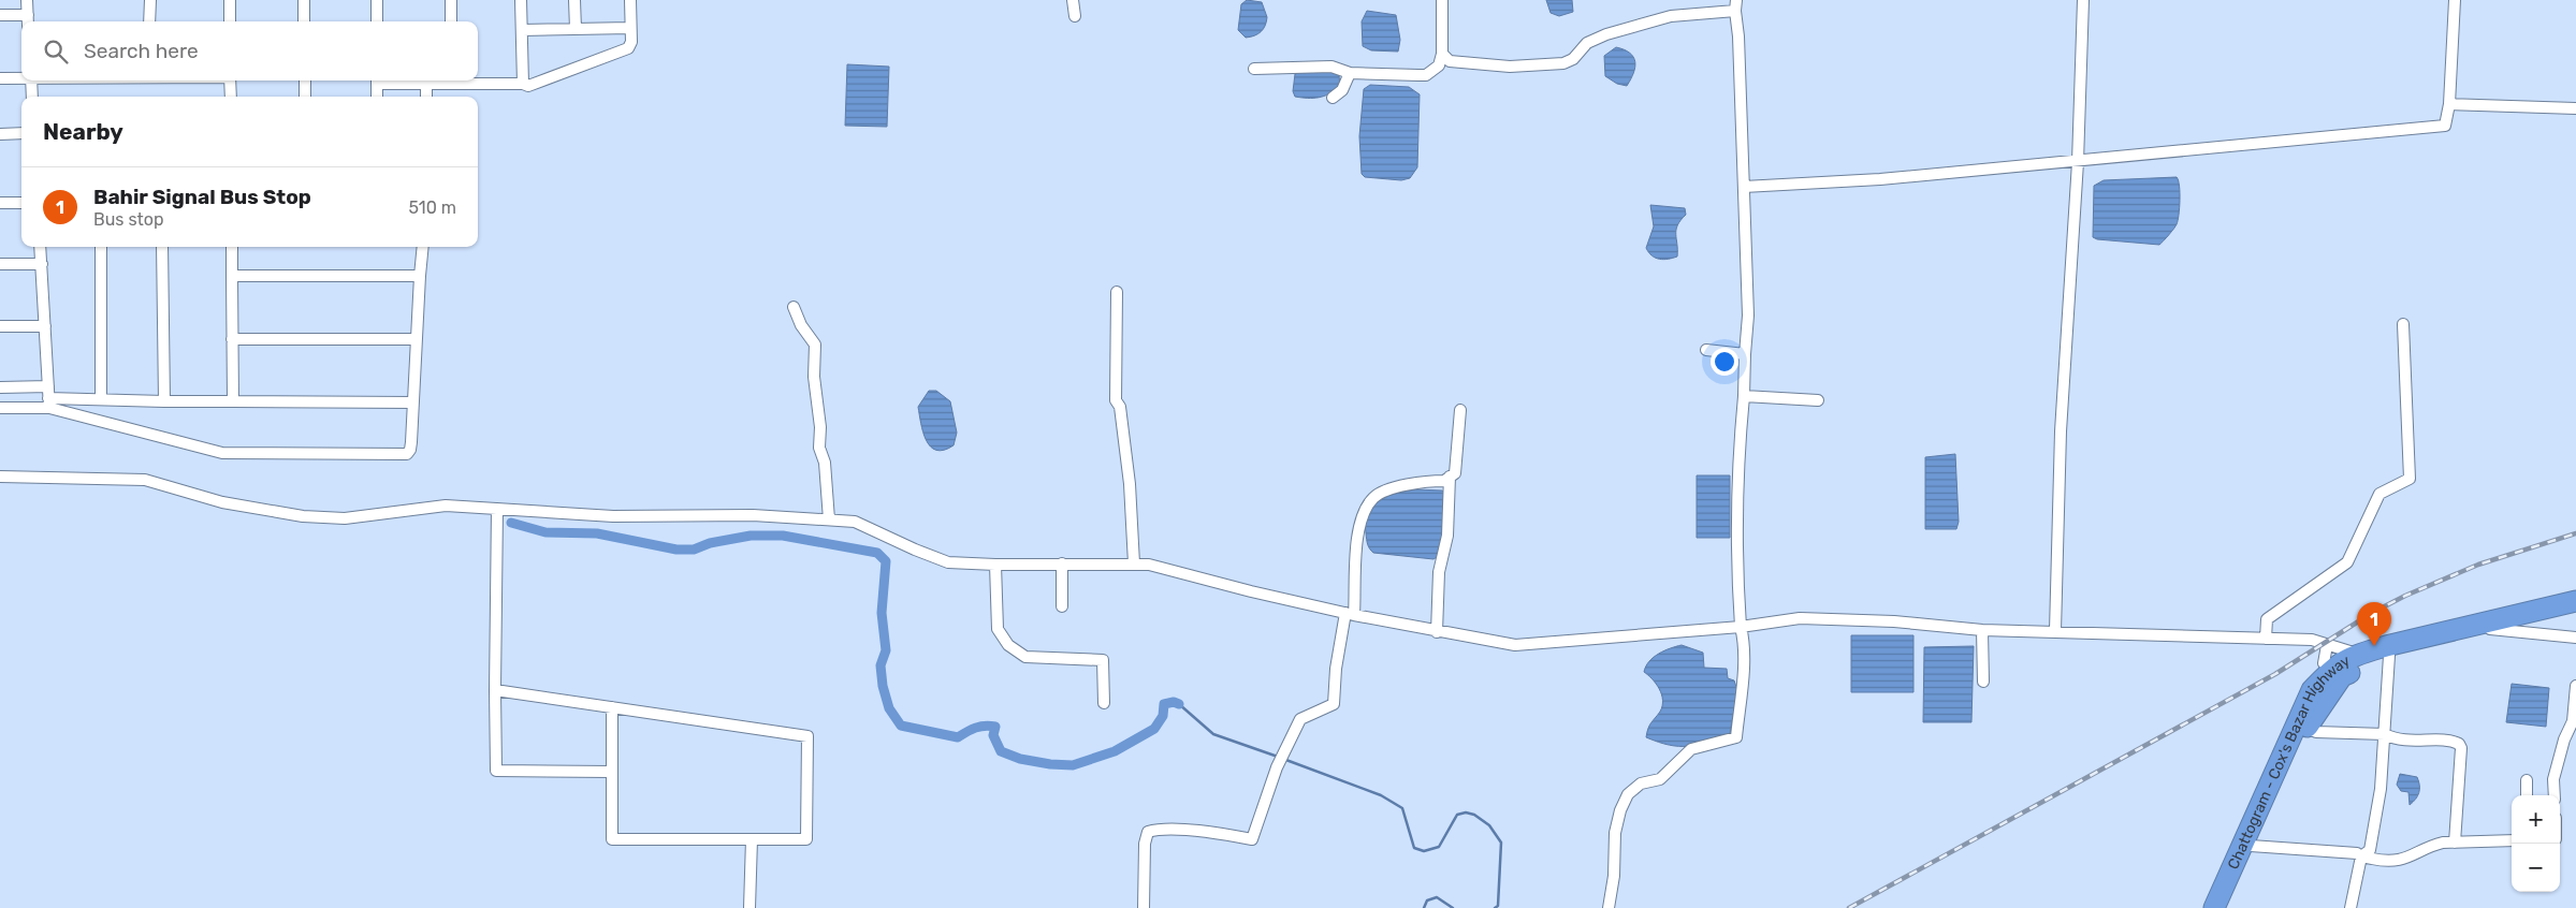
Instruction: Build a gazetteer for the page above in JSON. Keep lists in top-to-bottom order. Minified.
{"streets":{"highway":["Chattogram - Cox's Bazar Highway"]},"page":{"search":"Search here","heading":"Nearby","list":[{"mark":"1","name":"Bahir Signal Bus Stop","note":"Bus stop","value":"510 m"}],"pins":"1","map_buttons":["+","−"]}}
